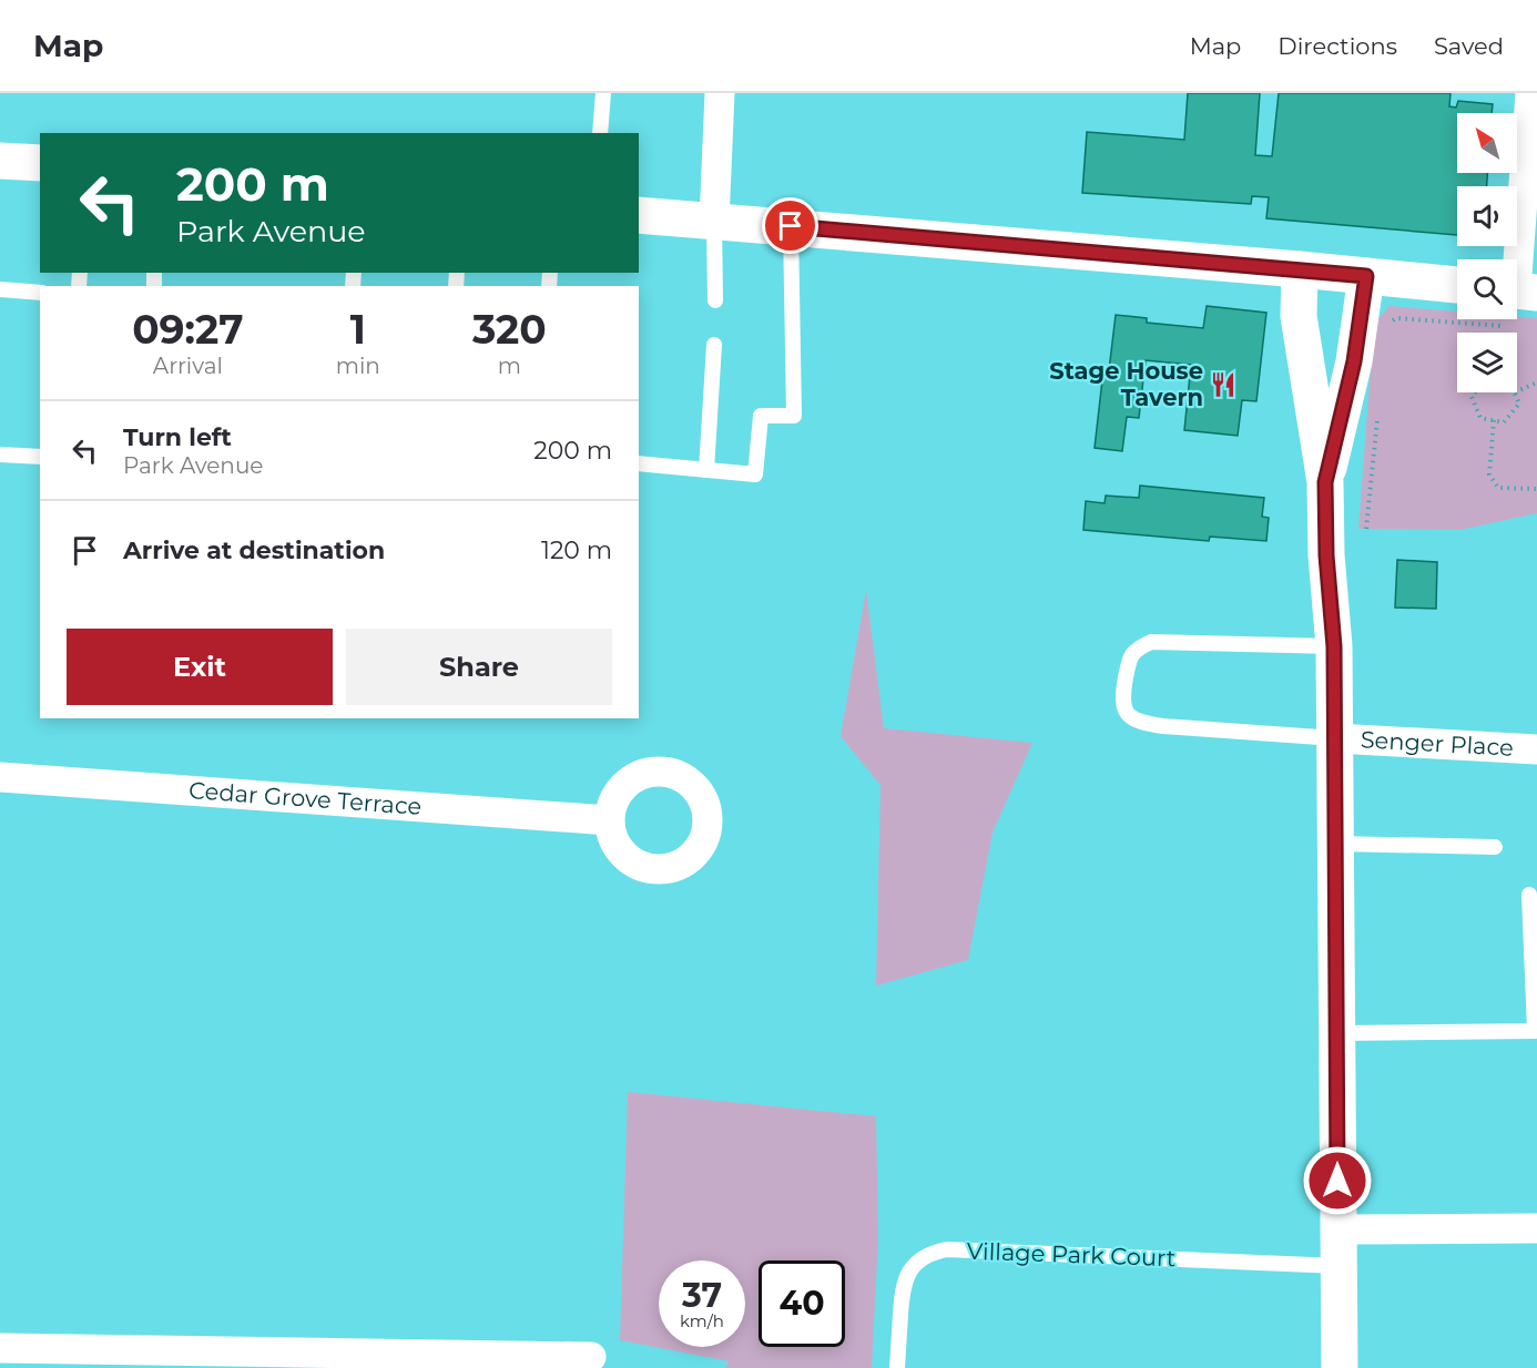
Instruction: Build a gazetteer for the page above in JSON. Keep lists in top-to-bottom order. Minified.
{"streets":{"street":["Senger Place","Cedar Grove Terrace"],"lane":["Village Park Court"]},"places":{"restaurant":["Stage House Tavern"]},"north":"top left","page":{"header":"Map","nav":["Map","Directions","Saved"],"turn":["200 m","Park Avenue"],"eta":["09:27","Arrival","1","min","320","m"],"list":[{"name":"Turn left","note":"Park Avenue","value":"200 m"},{"name":"Arrive at destination","value":"120 m"}],"buttons":["Exit","Share"],"speed":"37 km/h","limit":"40"}}
